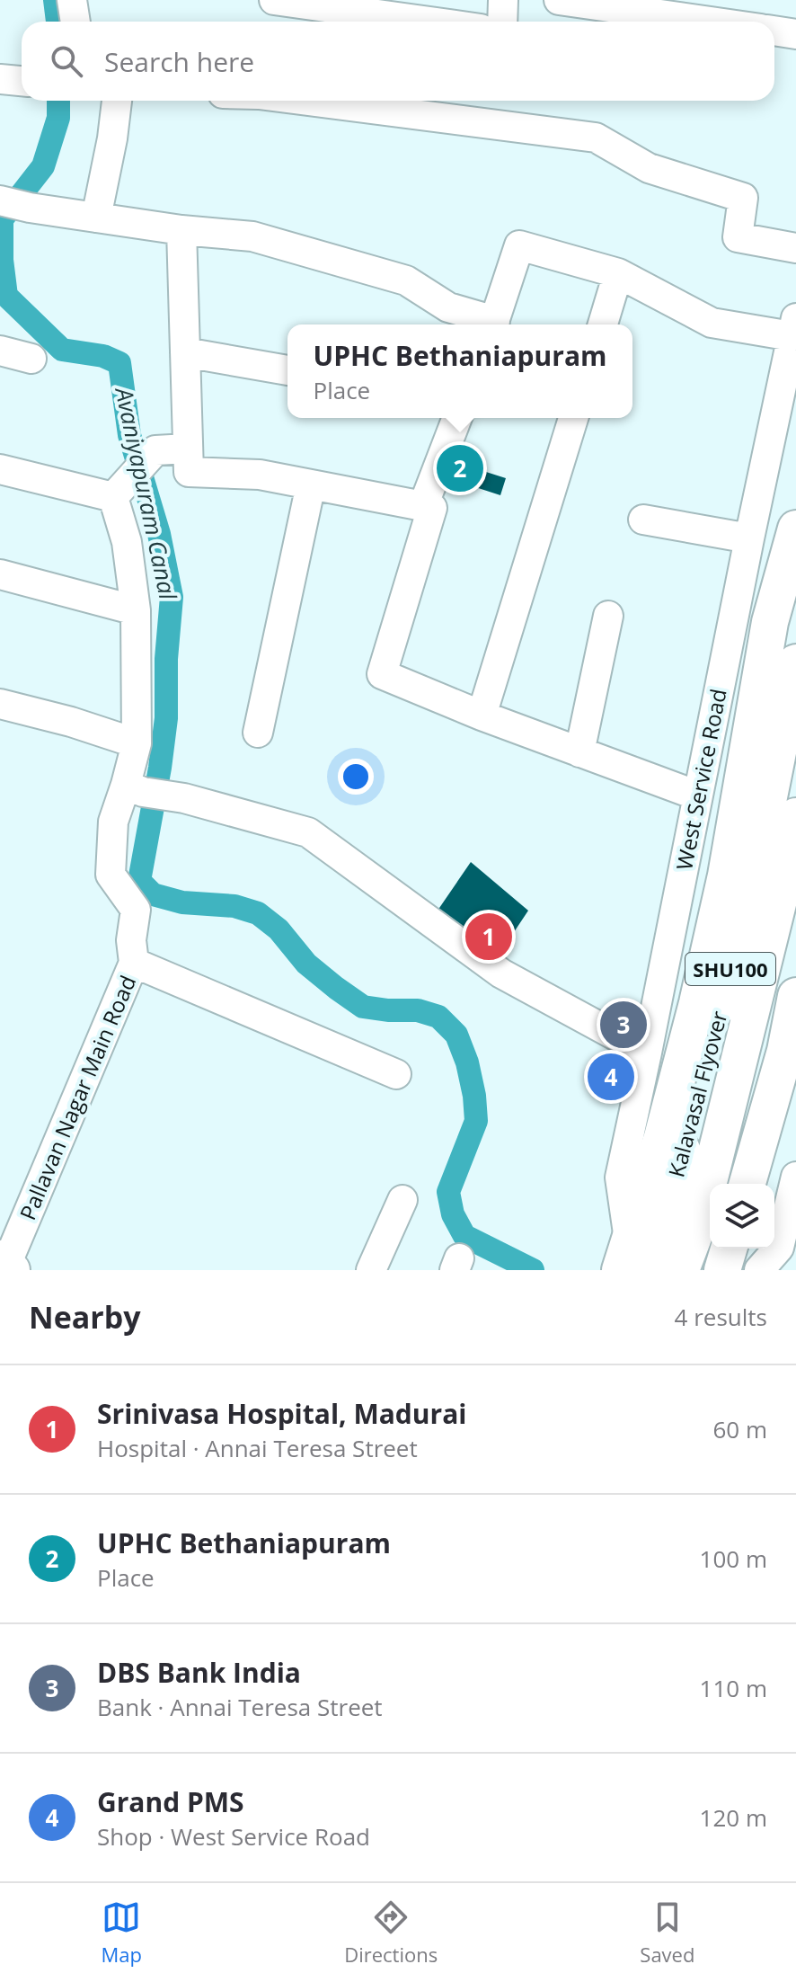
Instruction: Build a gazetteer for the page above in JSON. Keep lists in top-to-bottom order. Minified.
{"streets":{"main road":["SHU100","Kalavasal Flyover"],"street":["West Service Road","Pallavan Nagar Main Road"]},"crossings":[["West Service Road","Kalavasal Flyover"]],"water":["Avaniyapuram Canal"],"page":{"search":"Search here","popup":["UPHC Bethaniapuram","Place"],"pins":["2","1","3","4"],"heading":["Nearby","4 results"],"list":[{"mark":"1","name":"Srinivasa Hospital, Madurai","note":"Hospital · Annai Teresa Street","value":"60 m"},{"mark":"2","name":"UPHC Bethaniapuram","note":"Place","value":"100 m"},{"mark":"3","name":"DBS Bank India","note":"Bank · Annai Teresa Street","value":"110 m"},{"mark":"4","name":"Grand PMS","note":"Shop · West Service Road","value":"120 m"}],"nav":["Map","Directions","Saved"]}}
